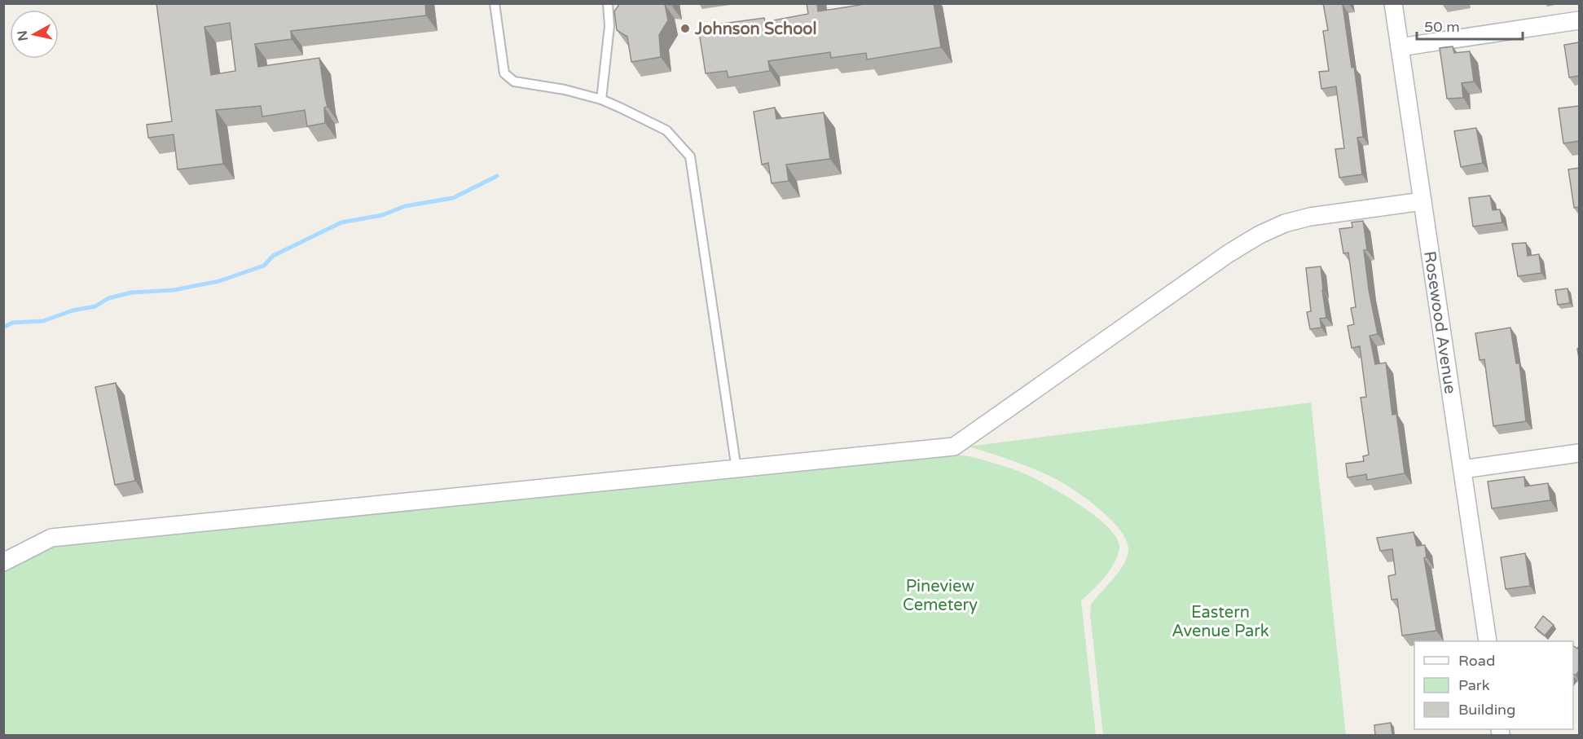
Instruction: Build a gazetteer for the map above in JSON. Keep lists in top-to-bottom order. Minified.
{"streets":{"street":["Rosewood Avenue"]},"parks":["Pineview Cemetery","Eastern Avenue Park"],"places":["Johnson School"],"legend":["Road","Park","Building"],"scale_bar":"50 m","north":"left"}
